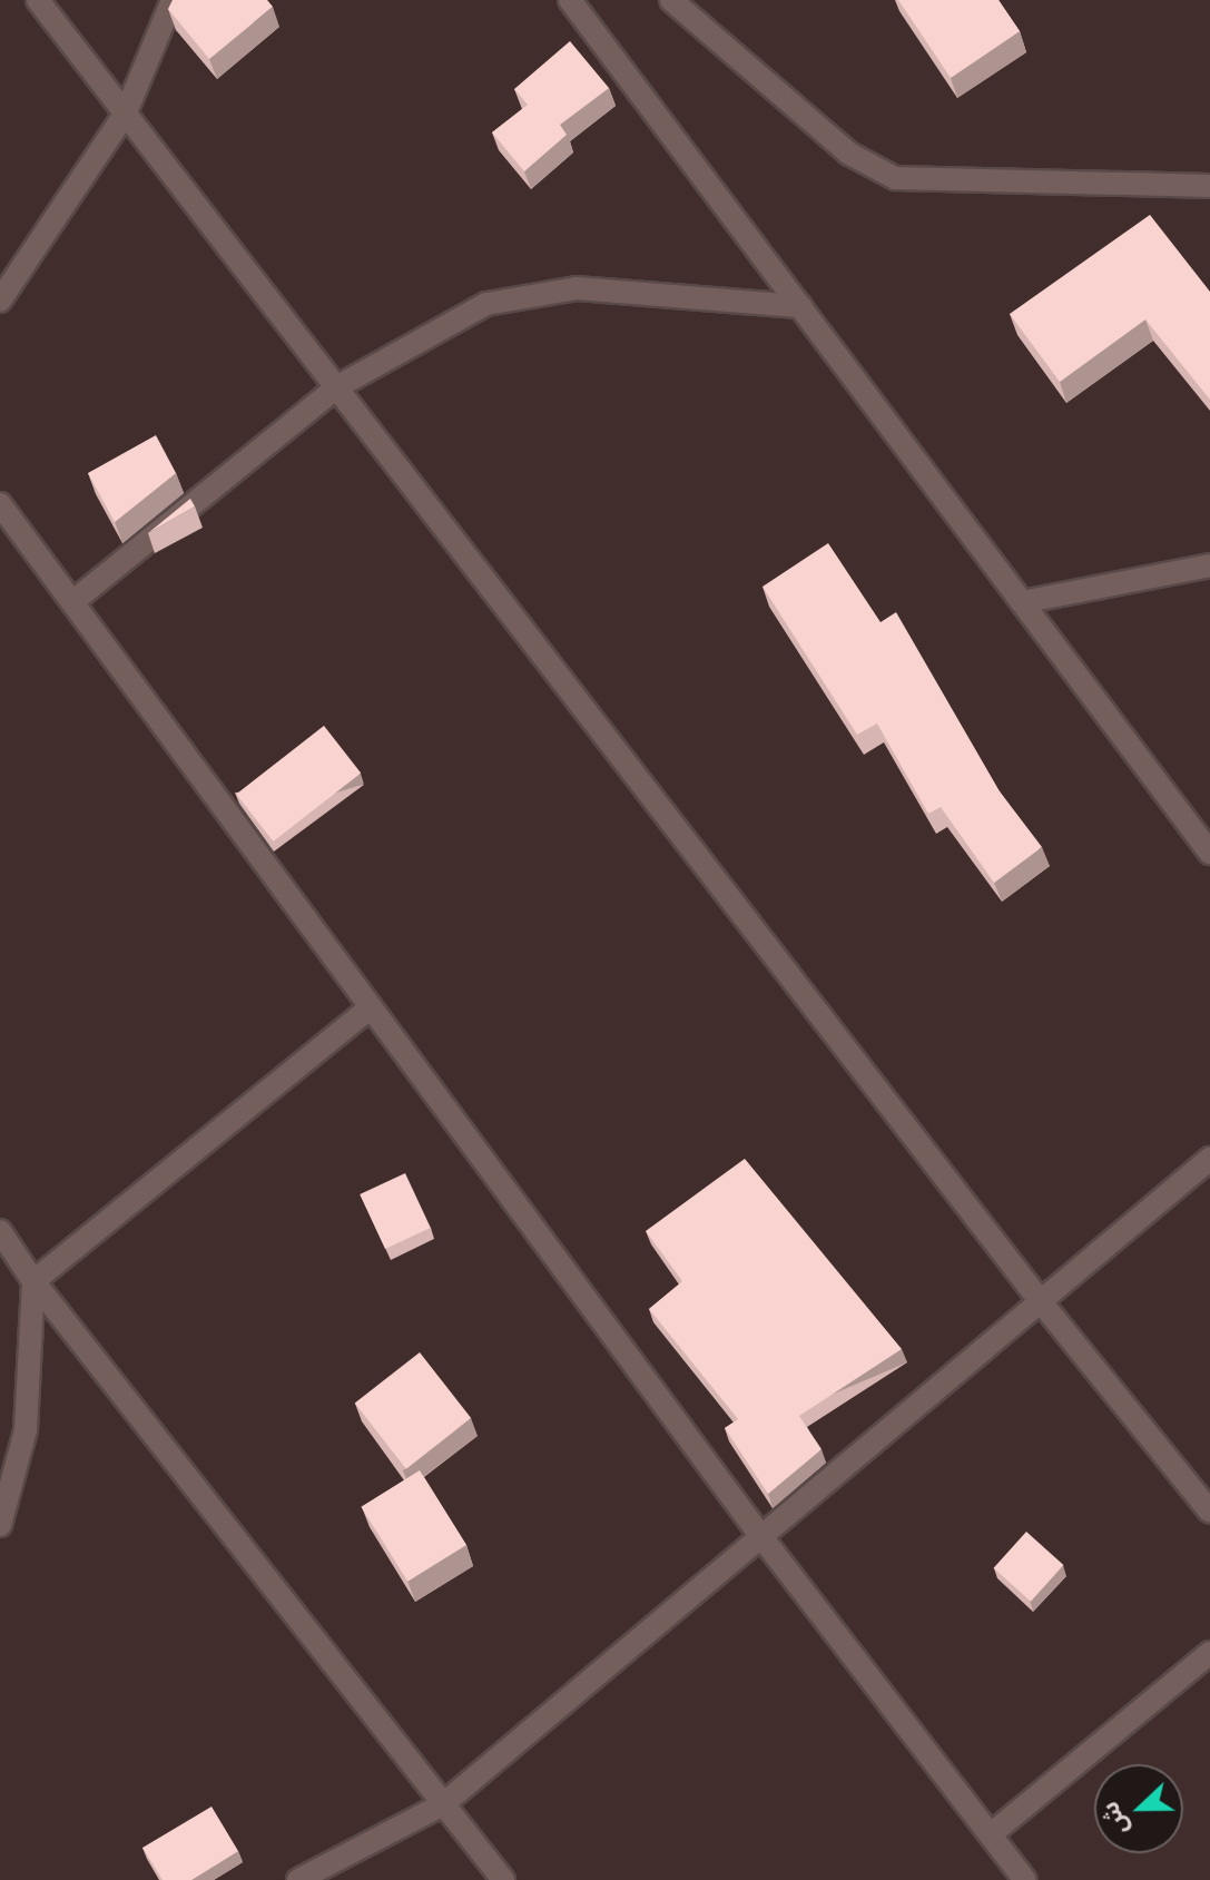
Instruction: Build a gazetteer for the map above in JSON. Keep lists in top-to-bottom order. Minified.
{"north":"left"}
